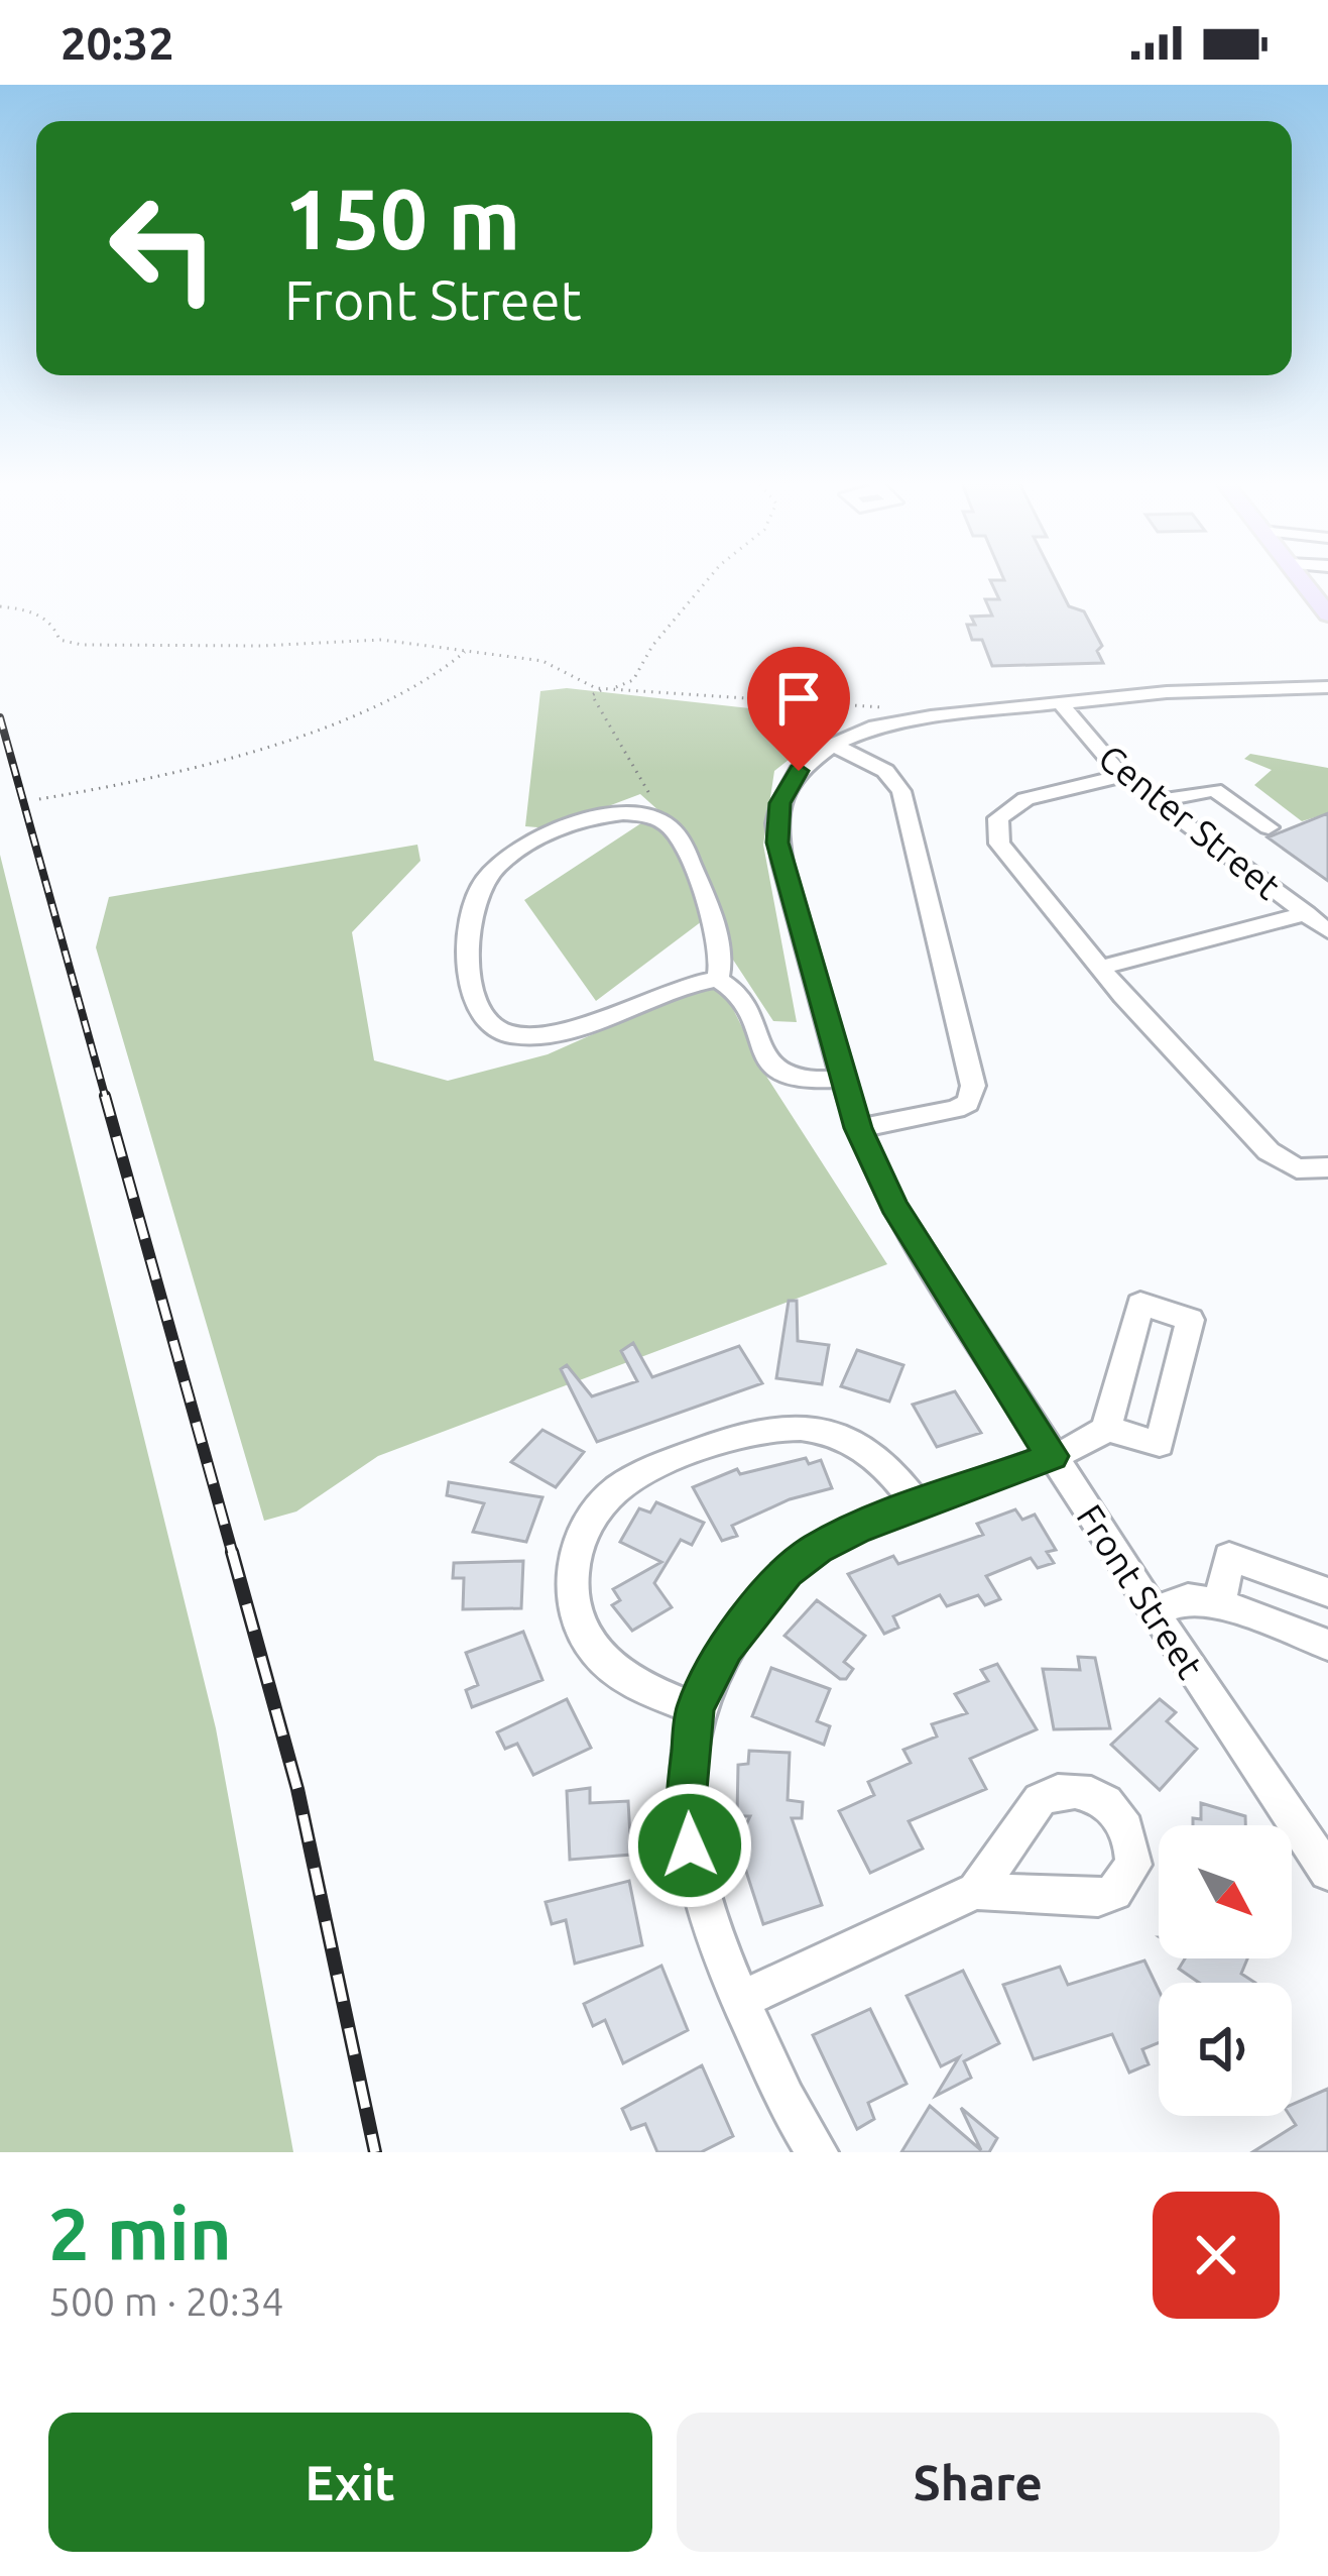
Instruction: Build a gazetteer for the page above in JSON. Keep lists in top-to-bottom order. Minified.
{"streets":{"street":["Center Street","Front Street"]},"crossings":[["Center Street","Front Street"]],"north":"bottom right","page":{"status":"20:32","turn":["150 m","Front Street"],"heading":["2 min","500 m · 20:34"],"buttons":["Exit","Share"]}}
